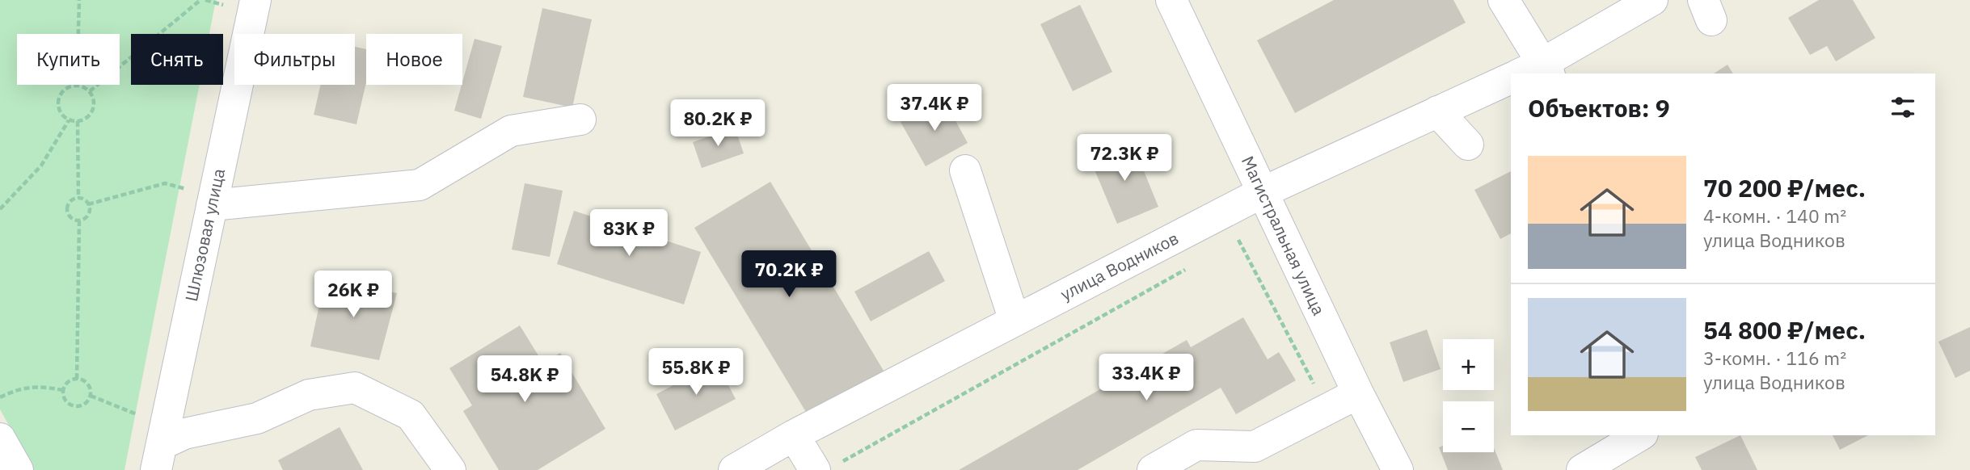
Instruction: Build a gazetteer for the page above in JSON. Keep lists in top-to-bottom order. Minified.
{"streets":{"street":["Шлюзовая улица","Магистральная улица","улица Водников"]},"crossings":[["Магистральная улица","улица Водников"]],"page":{"chip":["Купить","Снять","Фильтры","Новое"],"heading":"Объектов: 9","price":["37.4K ₽","80.2K ₽","72.3K ₽","83K ₽","70.2K ₽","26K ₽","55.8K ₽","33.4K ₽","54.8K ₽"],"list":[{"name":"70 200 ₽/мес.","note":"4-комн. · 140 m² · улица Водников"},{"name":"54 800 ₽/мес.","note":"3-комн. · 116 m² · улица Водников"}],"map_buttons":["+","−"]}}
